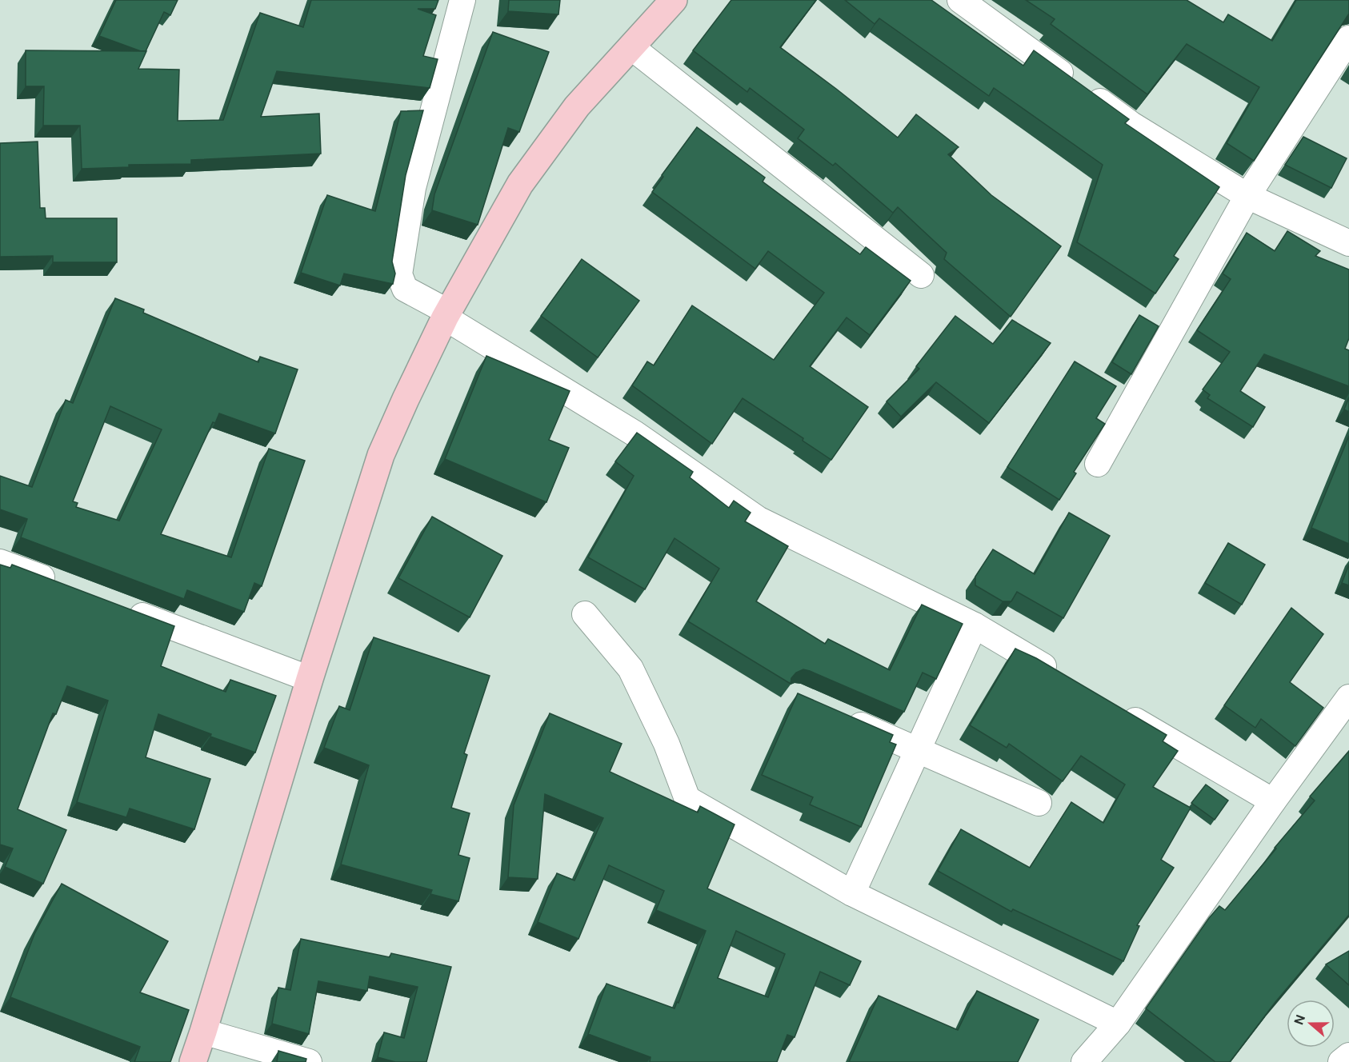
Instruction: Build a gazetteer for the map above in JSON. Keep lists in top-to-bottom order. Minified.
{"north":"left"}
